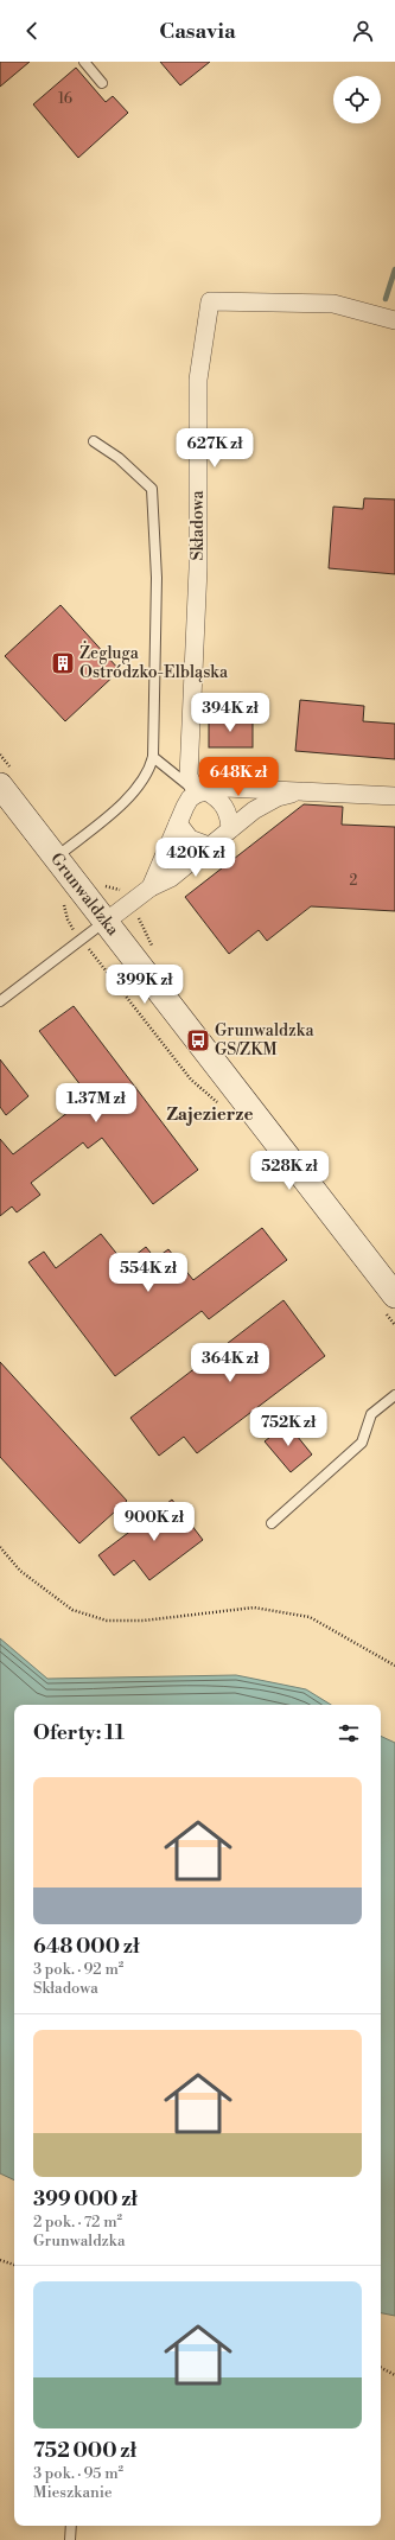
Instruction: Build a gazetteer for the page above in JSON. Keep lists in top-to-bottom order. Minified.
{"streets":{"main road":["Grunwaldzka"],"street":["Składowa"]},"districts":["Zajezierze"],"places":{"building":["Żegluga Ostródzko-Elbląska"],"bus stop":["Grunwaldzka GS/ZKM"]},"house_numbers":["16","2"],"page":{"header":"Casavia","price":["627K zł","394K zł","648K zł","420K zł","399K zł","1.37M zł","528K zł","554K zł","364K zł","752K zł","900K zł"],"heading":"Oferty: 11","list":[{"name":"648 000 zł","note":"3 pok. · 92 m² · Składowa"},{"name":"399 000 zł","note":"2 pok. · 72 m² · Grunwaldzka"},{"name":"752 000 zł","note":"3 pok. · 95 m² · Mieszkanie"}]}}
